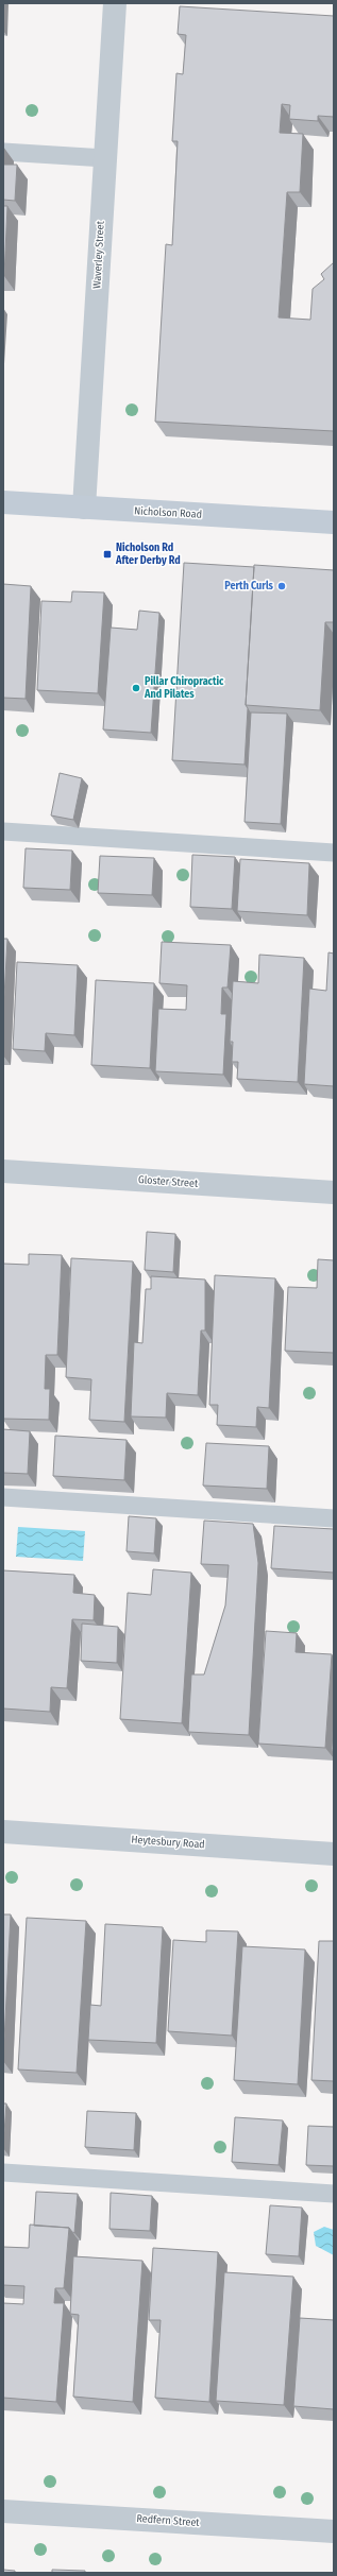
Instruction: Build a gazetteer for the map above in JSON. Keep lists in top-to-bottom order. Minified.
{"streets":{"main road":["Nicholson Road"],"street":["Waverley Street","Gloster Street","Heytesbury Road","Redfern Street"]},"crossings":[["Waverley Street","Nicholson Road"]],"places":{"transit":["Nicholson Rd After Derby Rd"],"other":["Perth Curls","Pillar Chiropractic And Pilates"]}}
